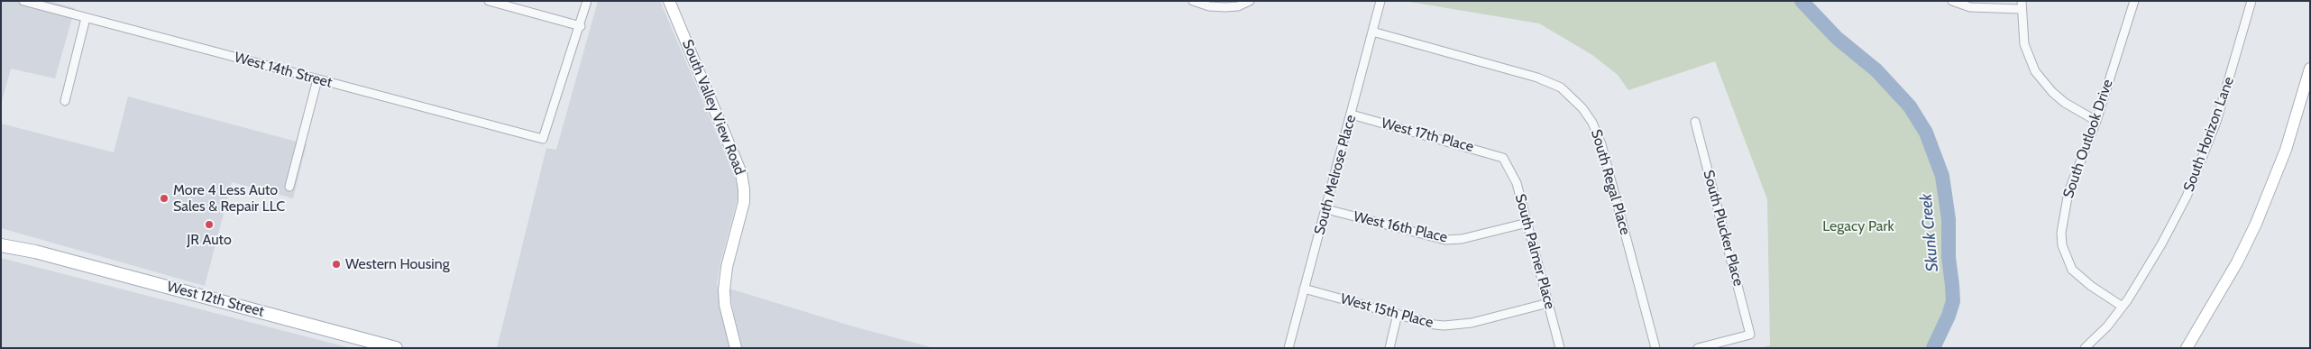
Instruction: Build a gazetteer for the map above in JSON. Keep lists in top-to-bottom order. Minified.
{"streets":{"main road":["West 12th Street"],"street":["West 14th Street","South Valley View Road","South Horizon Lane","West 17th Place","South Outlook Drive","South Melrose Place","South Regal Place","West 16th Place","South Plucker Place","South Palmer Place","West 15th Place"]},"crossings":[["South Horizon Lane","South Outlook Drive"],["West 17th Place","South Melrose Place"],["West 17th Place","South Palmer Place"],["South Melrose Place","South Regal Place"],["South Melrose Place","West 16th Place"],["South Melrose Place","West 15th Place"],["West 16th Place","South Palmer Place"],["South Palmer Place","West 15th Place"]],"water":["Skunk Creek"],"parks":["Legacy Park"],"places":["More 4 Less Auto Sales & Repair LLC","JR Auto","Western Housing"]}
